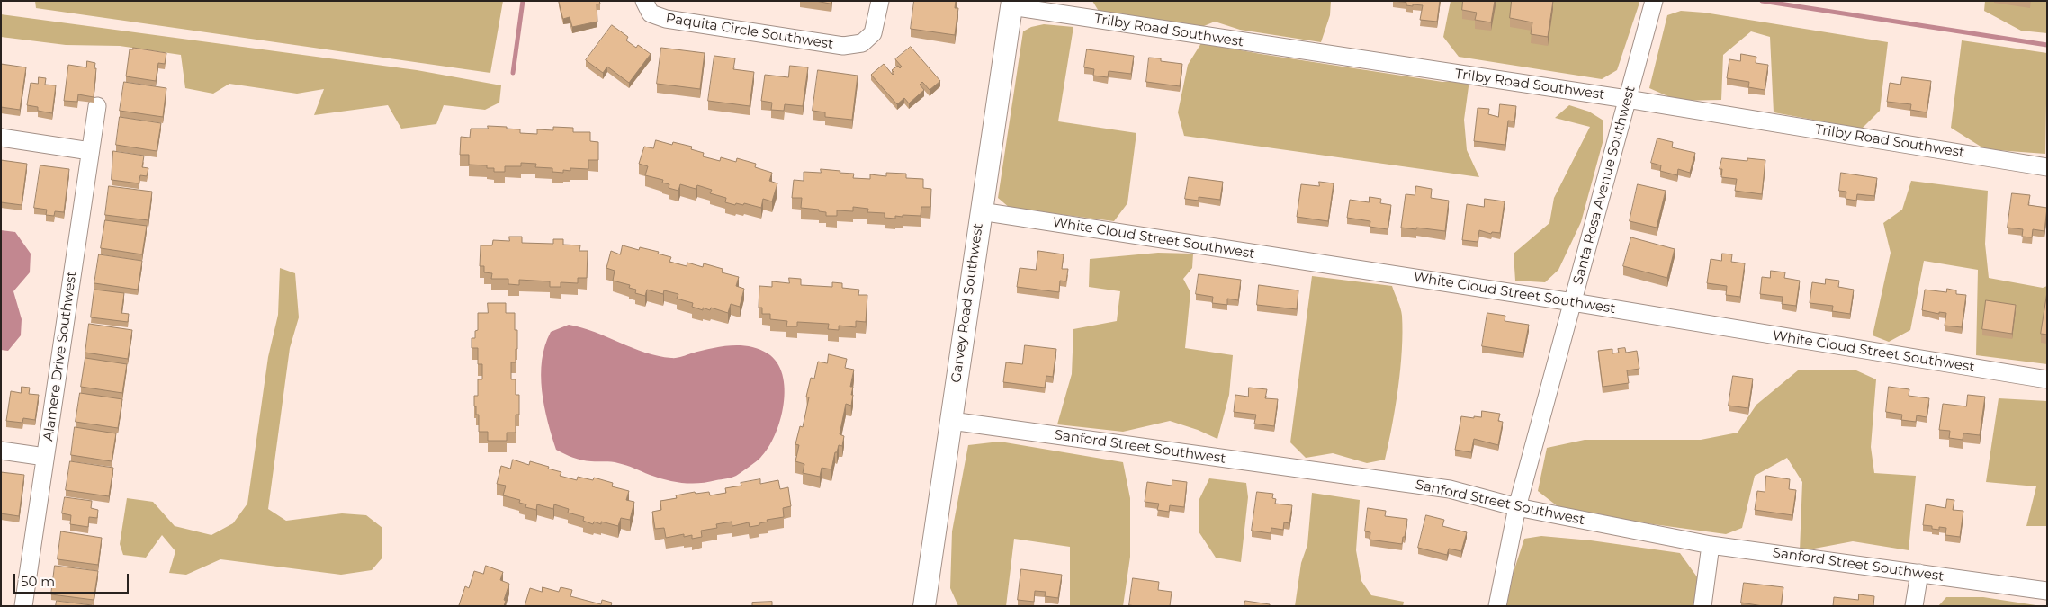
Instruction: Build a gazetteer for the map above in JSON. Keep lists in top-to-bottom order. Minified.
{"streets":{"street":["Trilby Road Southwest","Paquita Circle Southwest","Santa Rosa Avenue Southwest","White Cloud Street Southwest","Garvey Road Southwest","Alamere Drive Southwest","Sanford Street Southwest"]},"crossings":[["Trilby Road Southwest","Santa Rosa Avenue Southwest"],["Trilby Road Southwest","Garvey Road Southwest"],["Santa Rosa Avenue Southwest","White Cloud Street Southwest"],["Santa Rosa Avenue Southwest","Sanford Street Southwest"],["White Cloud Street Southwest","Garvey Road Southwest"],["Garvey Road Southwest","Sanford Street Southwest"]],"scale_bar":"50 m"}
